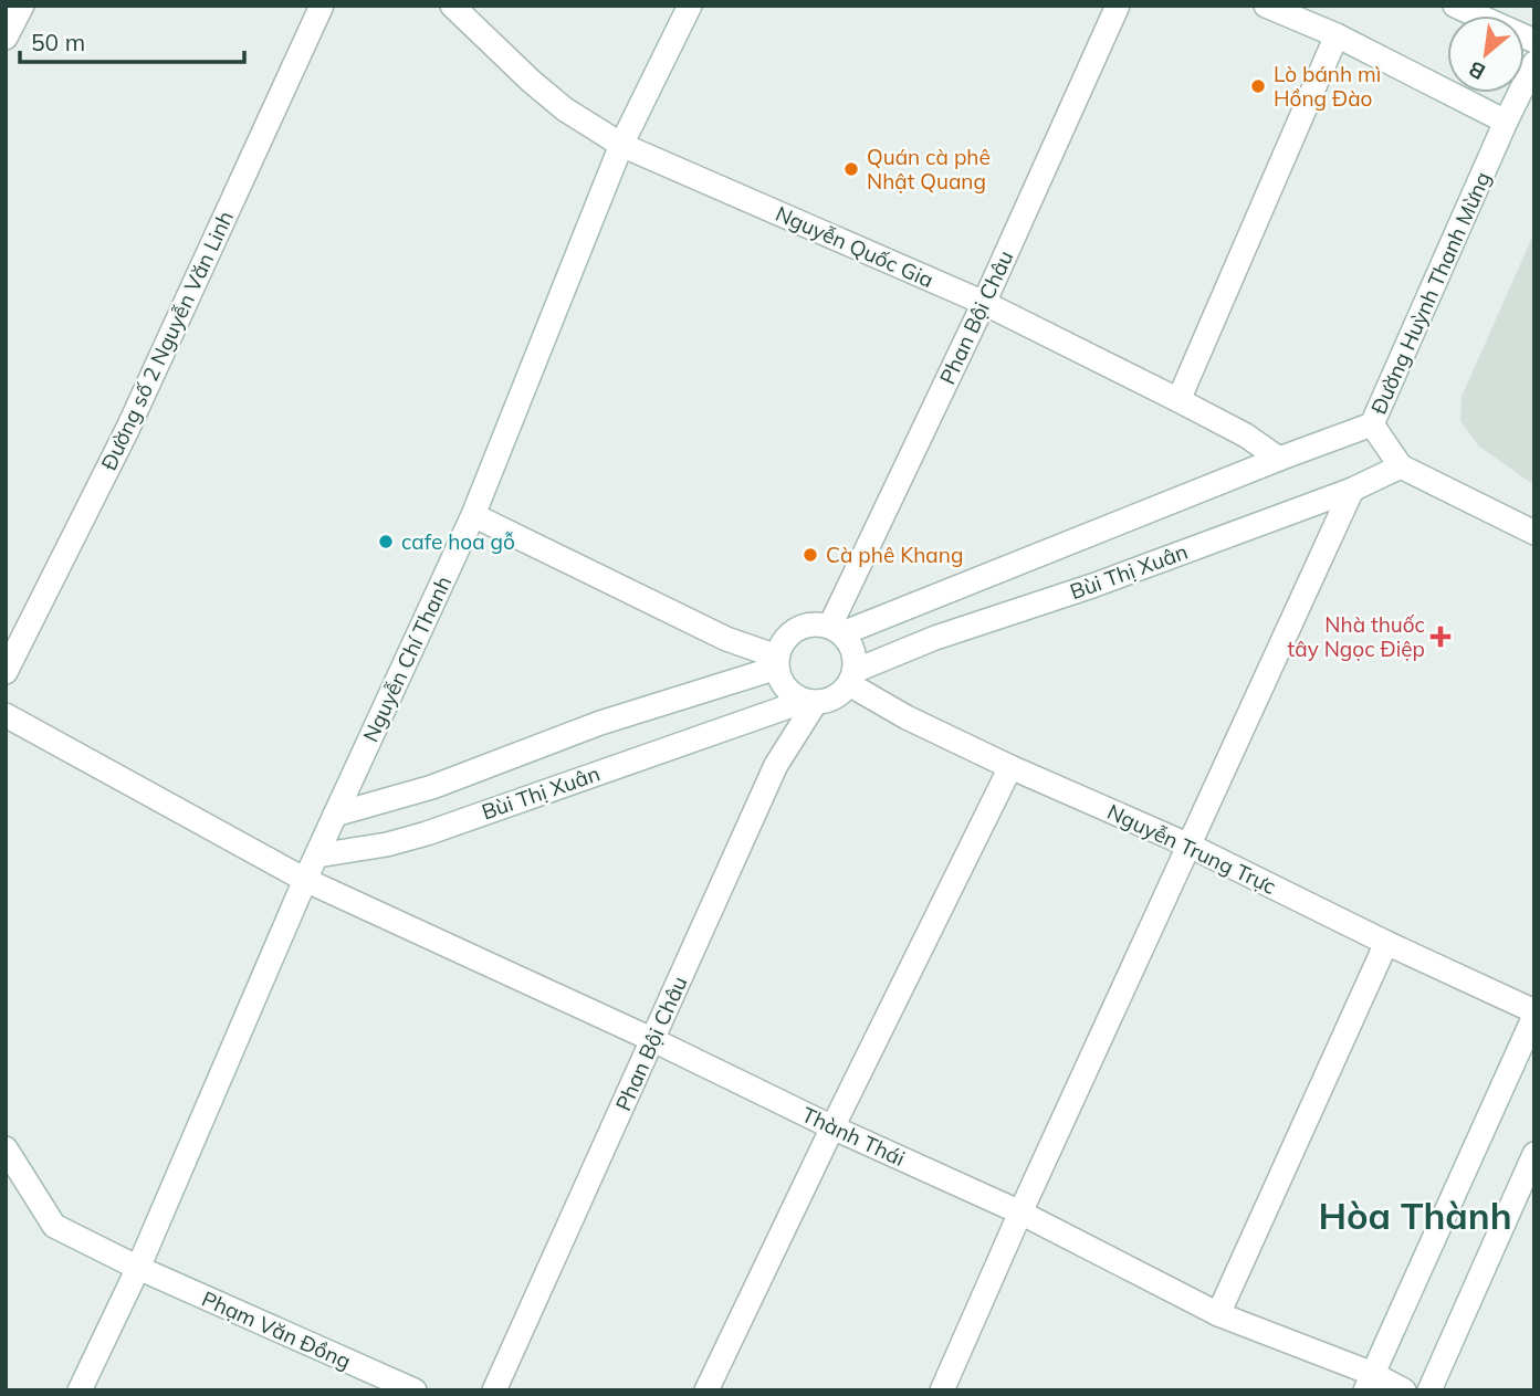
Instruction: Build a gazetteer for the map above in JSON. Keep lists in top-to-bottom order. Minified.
{"streets":{"street":["Nguyễn Quốc Gia","Đường Huỳnh Thanh Mừng","Phan Bội Châu","Đường số 2 Nguyễn Văn Linh","Bùi Thị Xuân","Nguyễn Chí Thanh","Nguyễn Trung Trực","Thành Thái","Phạm Văn Đồng"]},"crossings":[["Nguyễn Quốc Gia","Phan Bội Châu"],["Nguyễn Quốc Gia","Nguyễn Chí Thanh"],["Đường Huỳnh Thanh Mừng","Bùi Thị Xuân"],["Phan Bội Châu","Bùi Thị Xuân"],["Phan Bội Châu","Nguyễn Trung Trực"],["Phan Bội Châu","Thành Thái"],["Bùi Thị Xuân","Nguyễn Chí Thanh"],["Bùi Thị Xuân","Nguyễn Trung Trực"],["Nguyễn Chí Thanh","Thành Thái"],["Nguyễn Chí Thanh","Phạm Văn Đồng"]],"districts":["Hòa Thành"],"places":{"other":["Lò bánh mì Hồng Đào","Quán cà phê Nhật Quang","cafe hoa gỗ","Cà phê Khang"],"health":["Nhà thuốc tây Ngọc Điệp"]},"scale_bar":"50 m","north":"bottom left"}
